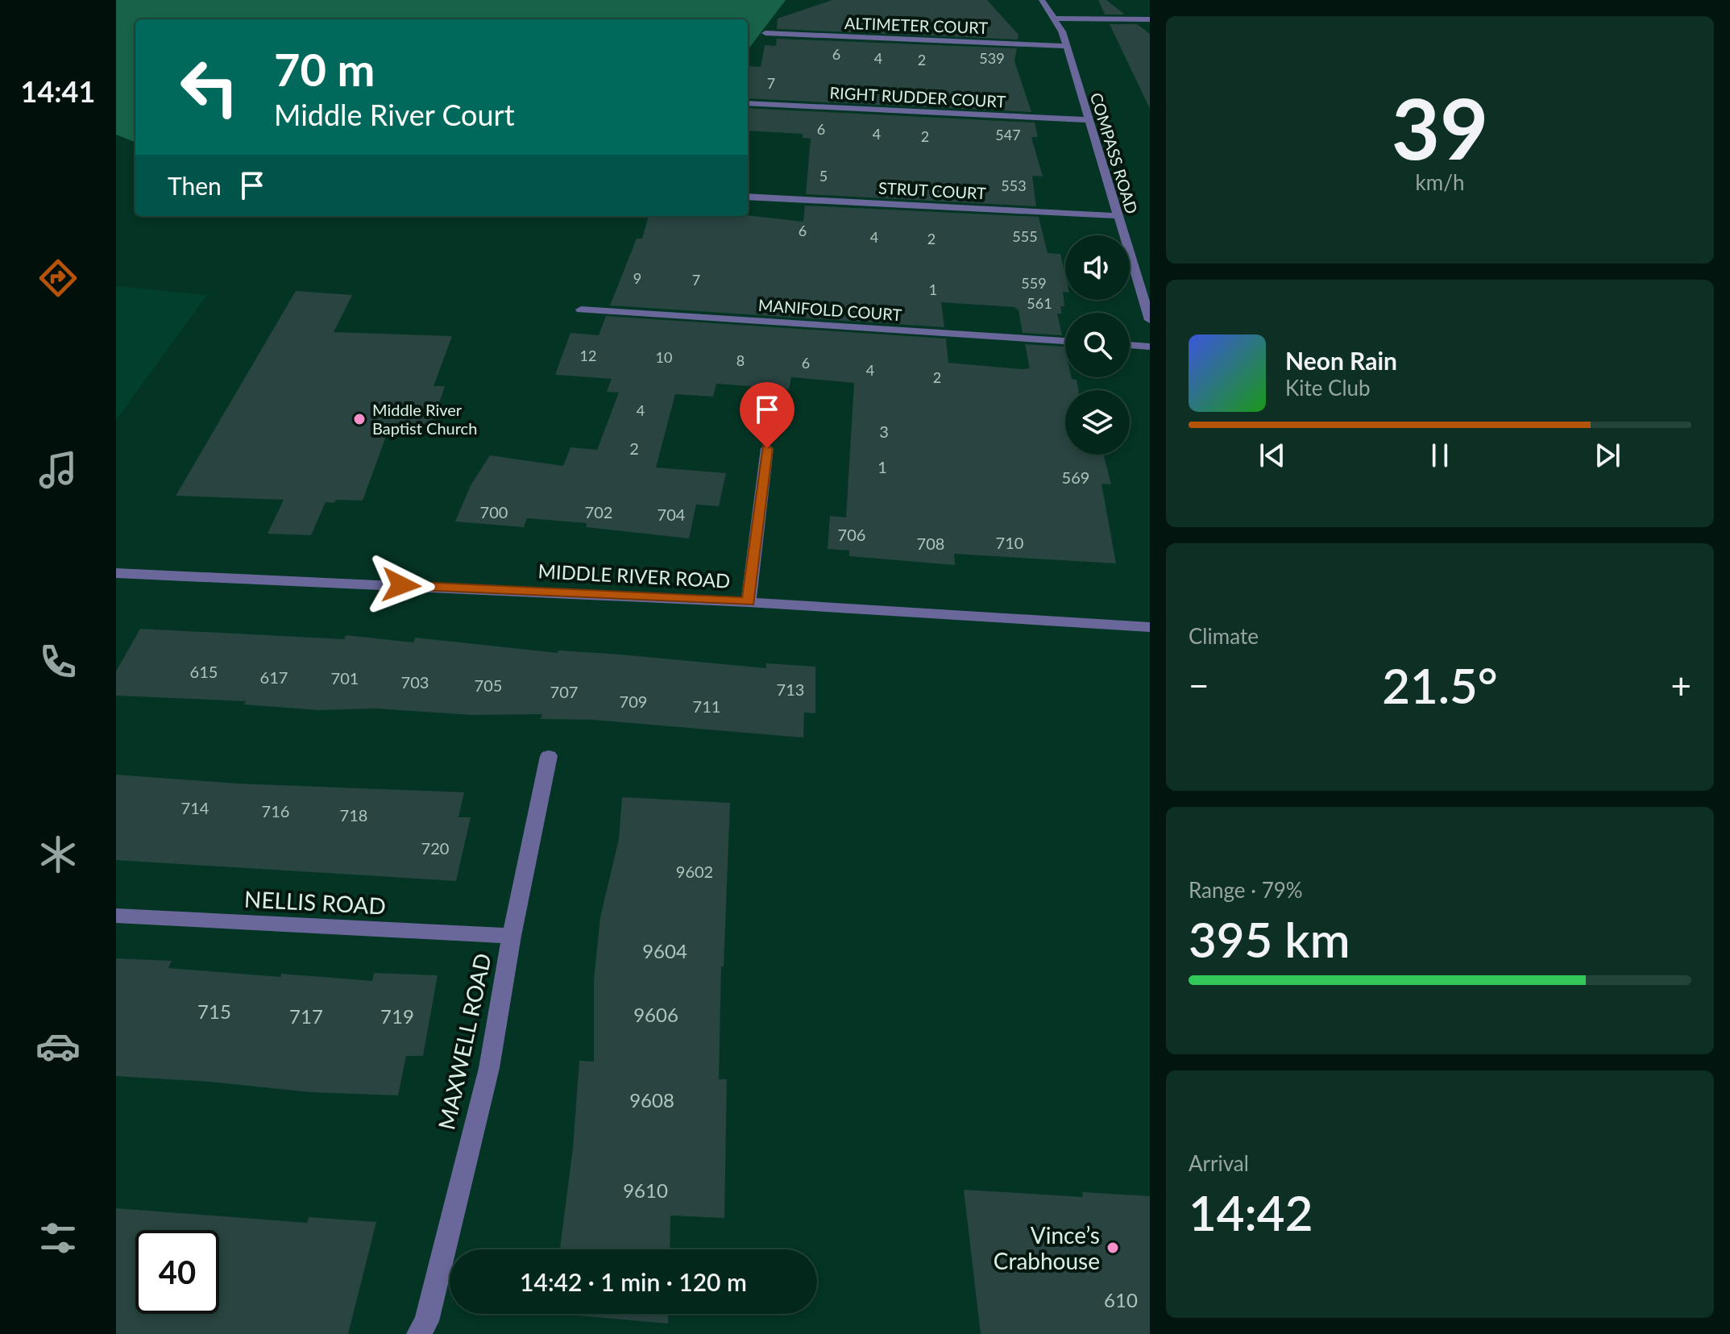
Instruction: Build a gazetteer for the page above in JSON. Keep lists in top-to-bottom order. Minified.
{"streets":{"street":["ALTIMETER COURT","RIGHT RUDDER COURT","COMPASS ROAD","STRUT COURT","MANIFOLD COURT","MIDDLE RIVER ROAD","NELLIS ROAD","MAXWELL ROAD"]},"crossings":[["ALTIMETER COURT","COMPASS ROAD"],["RIGHT RUDDER COURT","COMPASS ROAD"],["COMPASS ROAD","STRUT COURT"],["NELLIS ROAD","MAXWELL ROAD"]],"places":["Middle River Baptist Church","Vince’s Crabhouse"],"house_numbers":["6","4","539","2","7","6","4","547","2","5","553","6","555","4","2","9","7","559","1","561","12","10","8","6","4","2","4","3","2","1","569","700","702","704","706","710","708","615","617","701","703","705","713","707","709","711","714","716","718","720","9602","9604","715","9606","717","719","9608","9610","610"],"page":{"tabs":"14:41","tile":[["39","km/h"],"Climate",["Range · 79%","395 km"],["Arrival","14:42"]],"turn":["70 m","Middle River Court"],"then":"Then","song":["Neon Rain","Kite Club"],"heat":["−","21.5°","+"],"limit":"40","trip":"14:42 · 1 min · 120 m"}}
